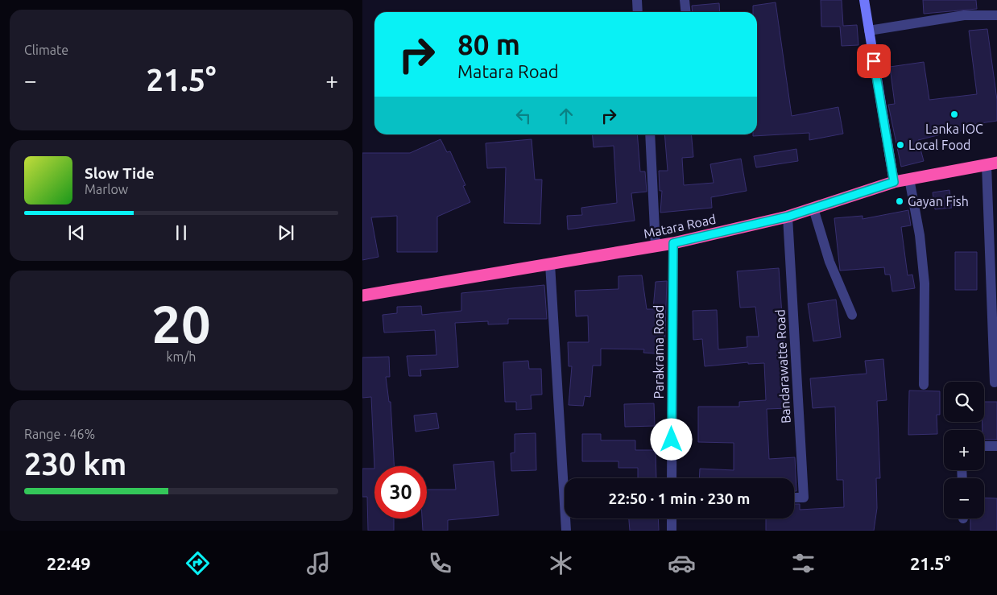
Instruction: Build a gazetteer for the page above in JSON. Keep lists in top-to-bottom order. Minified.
{"streets":{"highway":["Matara Road"],"street":["Parakrama Road","Bandarawatte Road"]},"crossings":[["Matara Road","Parakrama Road"],["Matara Road","Bandarawatte Road"]],"places":["Lanka IOC","Local Food","Gayan Fish"],"page":{"tile":["Climate",["20","km/h"],["Range · 46%","230 km"]],"turn":["80 m","Matara Road"],"heat":["−","21.5°","+"],"song":["Slow Tide","Marlow"],"map_buttons":["+","−"],"limit":"30","trip":"22:50 · 1 min · 230 m","tabs":["22:49","21.5°"]}}
